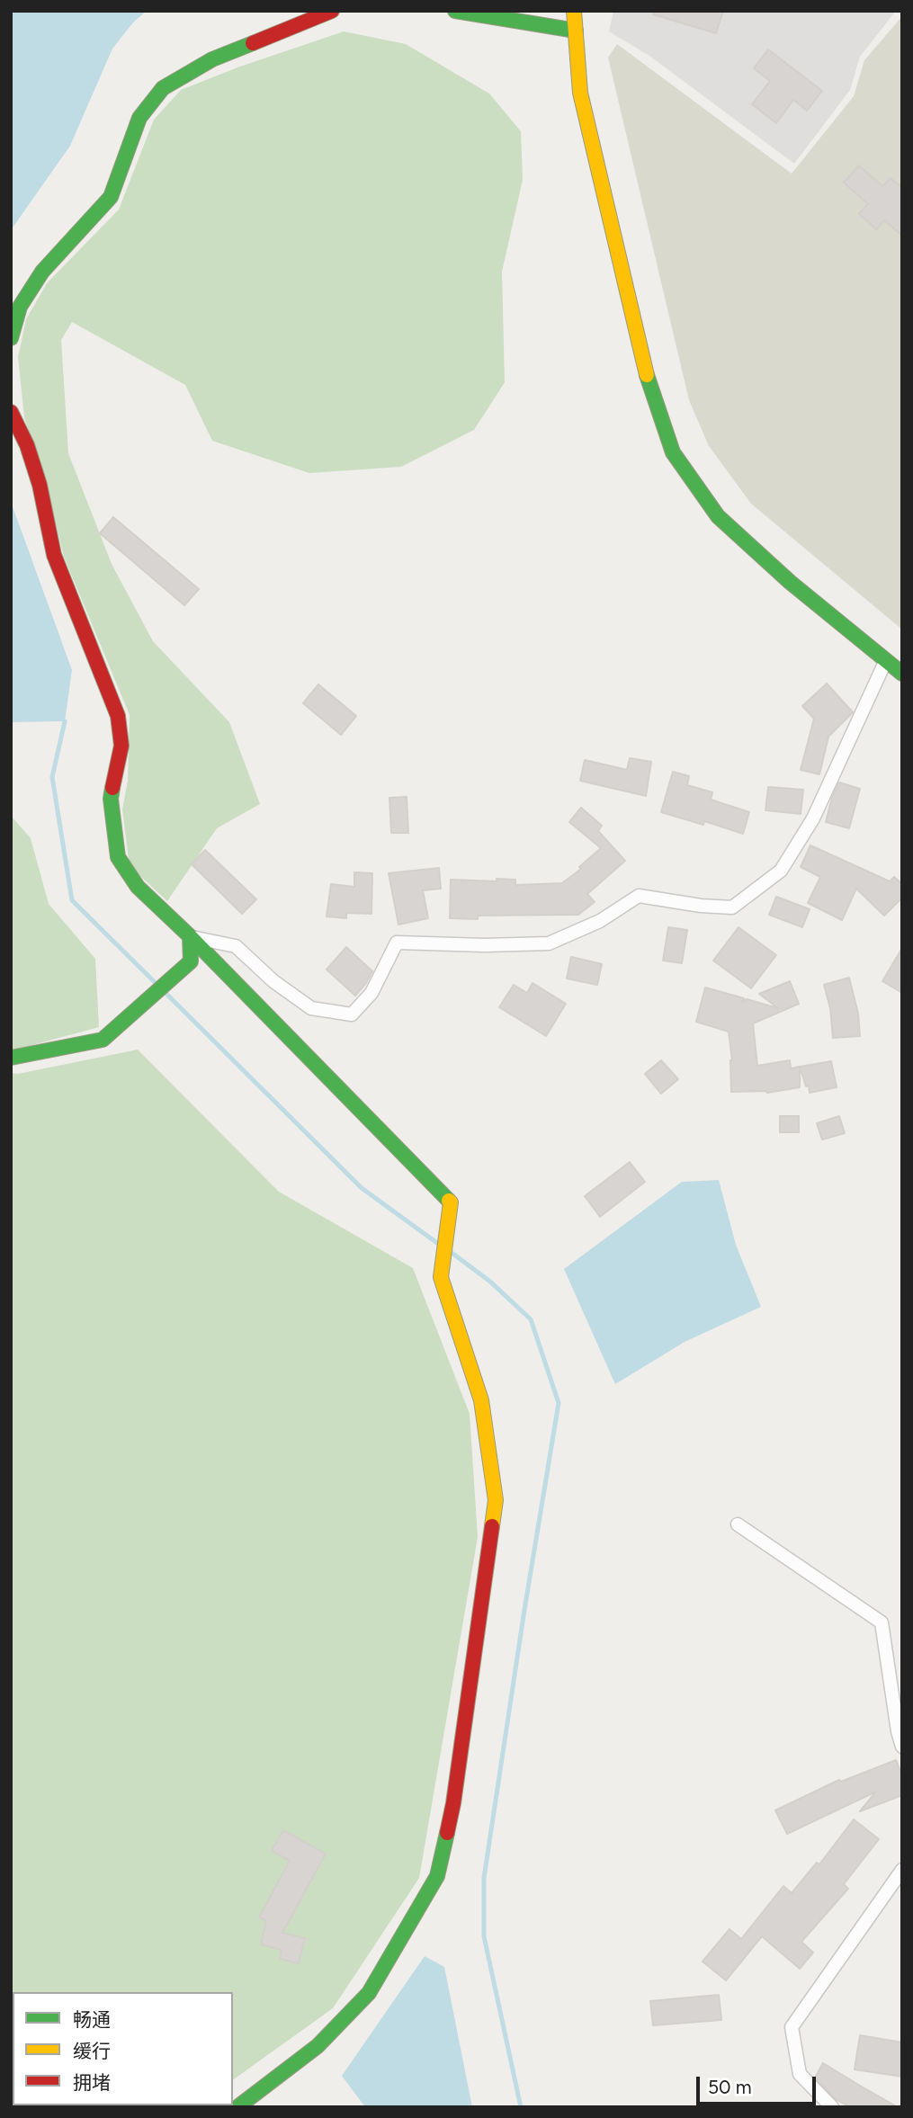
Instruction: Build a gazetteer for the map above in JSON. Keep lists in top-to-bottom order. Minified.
{"legend":["畅通","缓行","拥堵"],"scale_bar":"50 m"}
